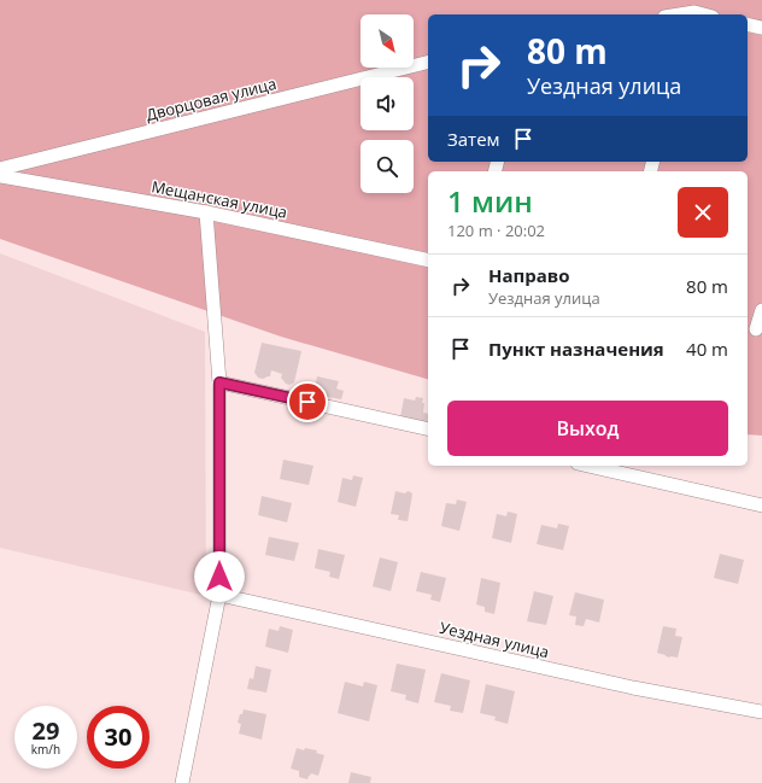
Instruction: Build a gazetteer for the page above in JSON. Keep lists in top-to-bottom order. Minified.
{"streets":{"street":["Дворцовая улица","Мещанская улица","Уездная улица"]},"north":"bottom right","page":{"turn":["80 m","Уездная улица"],"then":"Затем","heading":["1 мин","120 m · 20:02"],"list":[{"name":"Направо","note":"Уездная улица","value":"80 m"},{"name":"Пункт назначения","value":"40 m"}],"buttons":"Выход","speed":"29 km/h","limit":"30"}}
